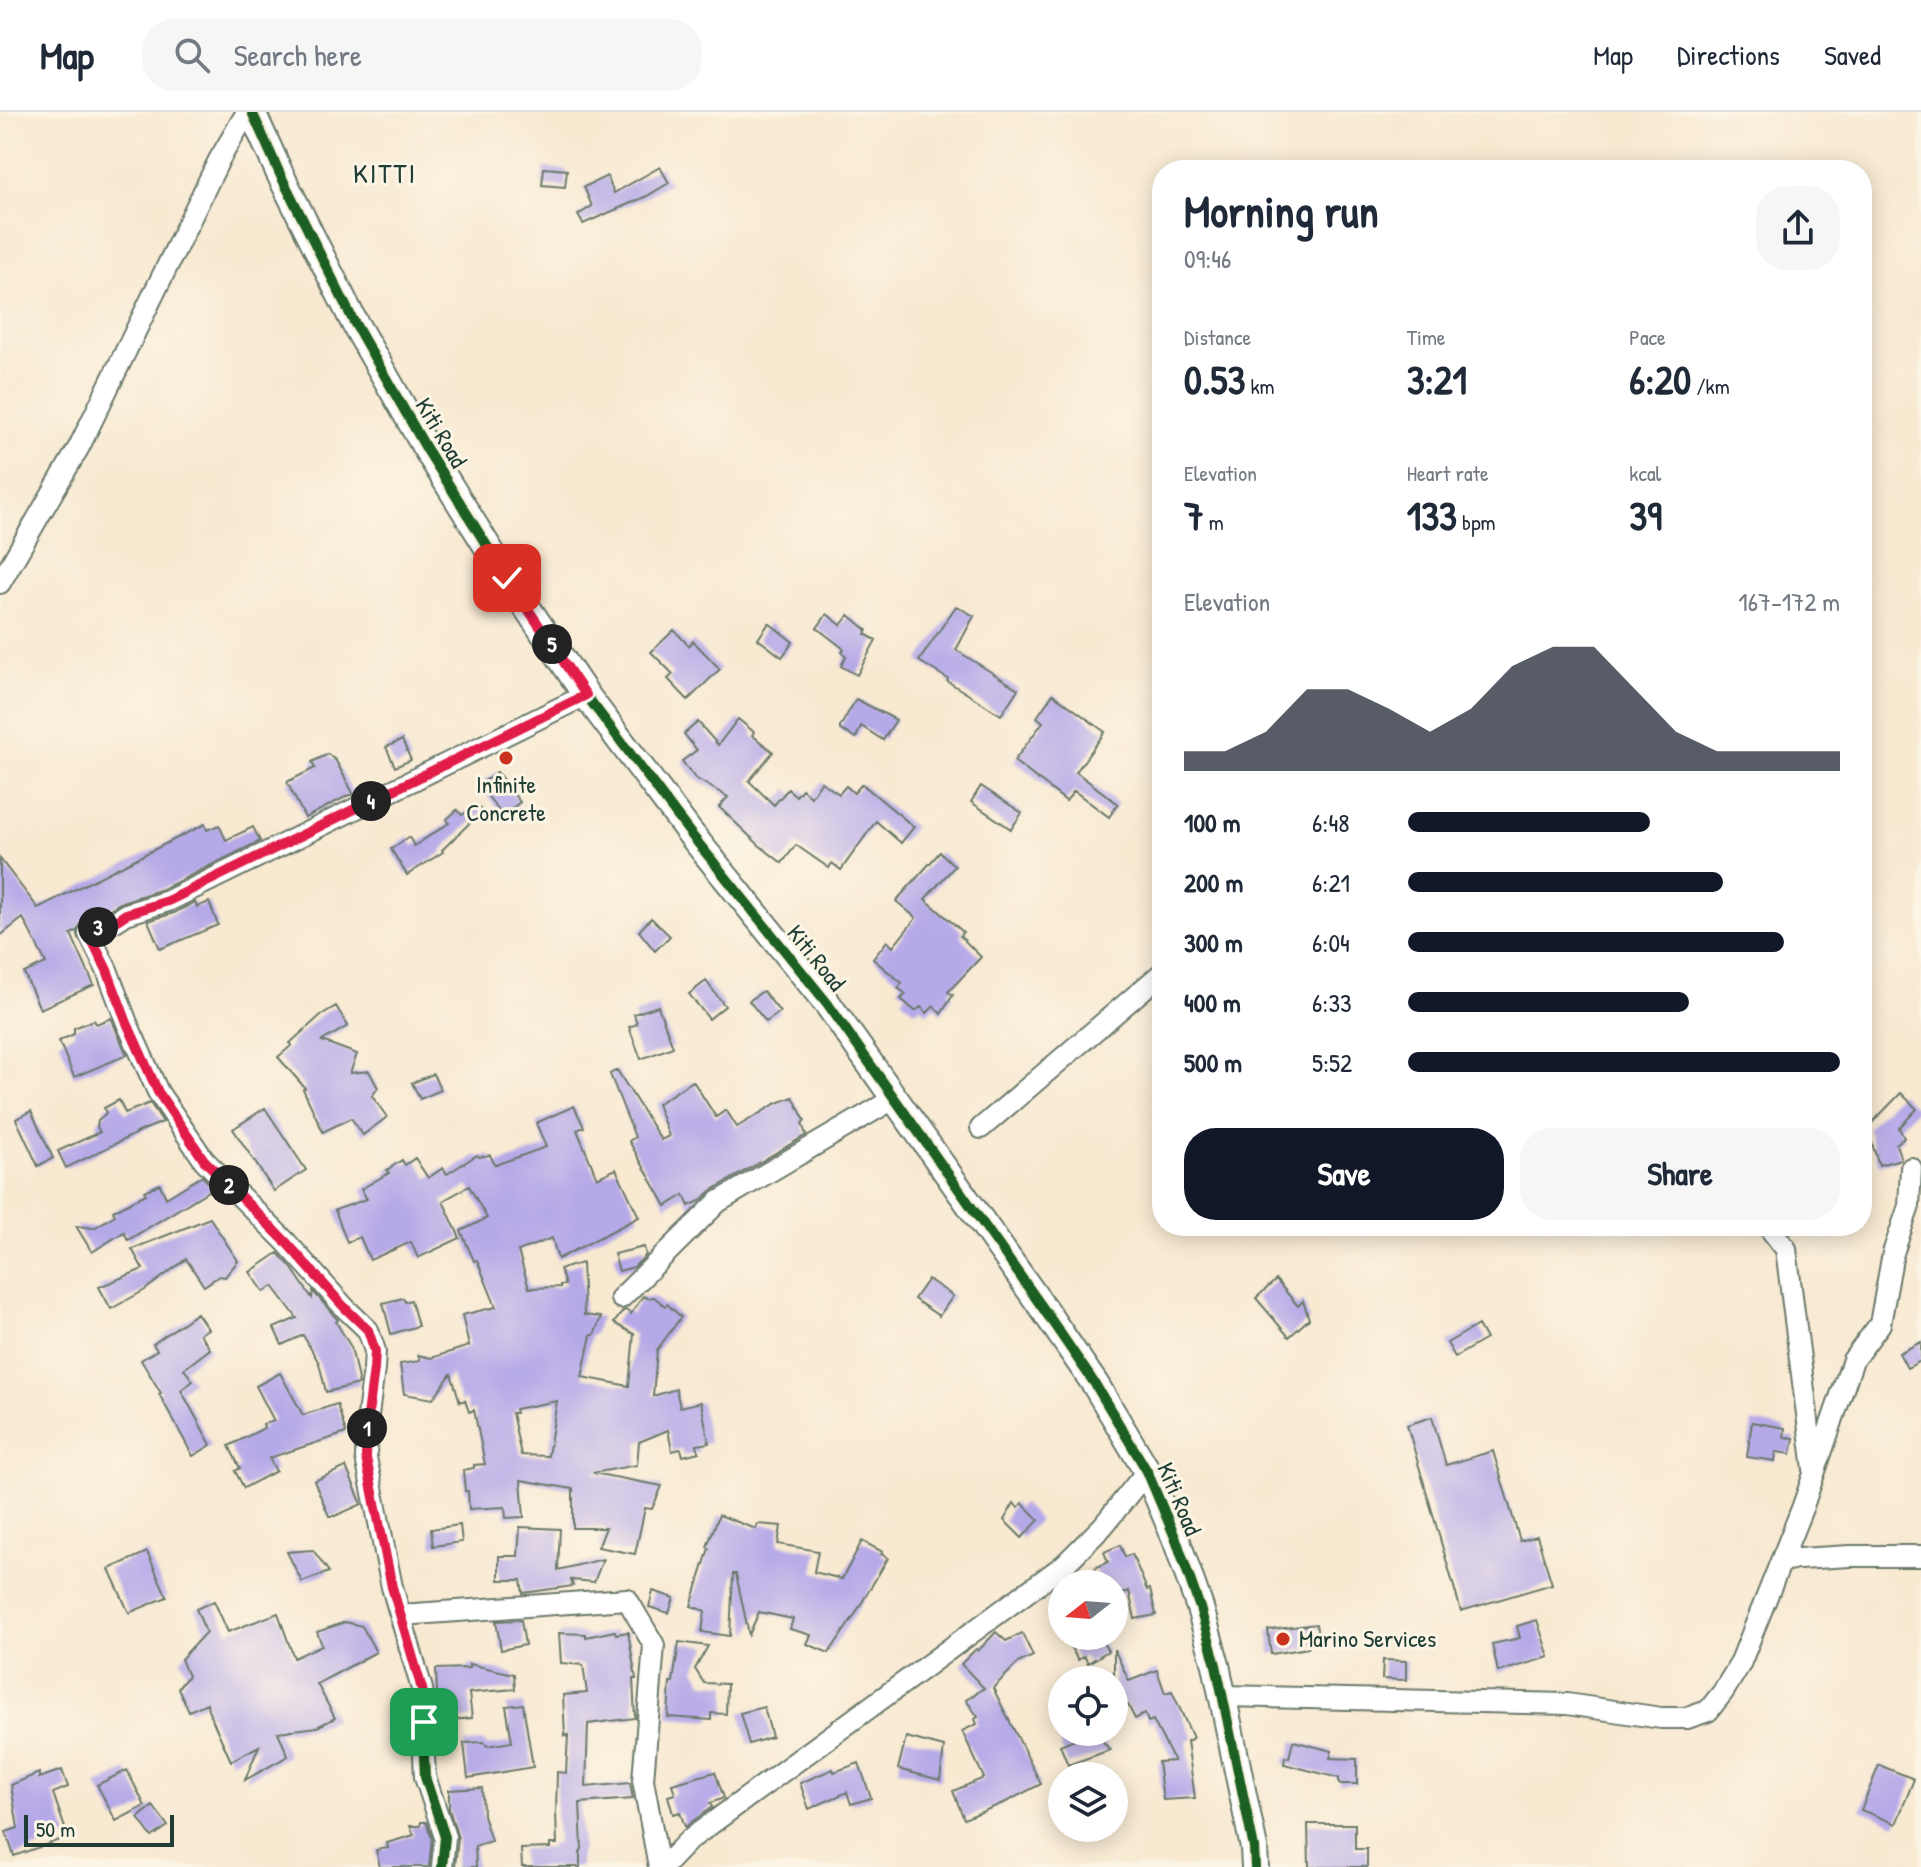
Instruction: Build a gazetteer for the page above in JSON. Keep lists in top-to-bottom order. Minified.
{"streets":{"street":["Kiti Road"]},"districts":["KITTI"],"places":["Infinite Concrete","Marino Services"],"scale_bar":"50 m","north":"left","page":{"header":"Map","search":"Search here","nav":["Map","Directions","Saved"],"heading":["Morning run","09:46"],"stats":[["Distance","0.53 km"],["Time","3:21"],["Pace","6:20 /km"],["Elevation","7 m"],["Heart rate","133 bpm"],["kcal","39"]],"chart":["Elevation","167–172 m"],"pins":["5","4","3","2","1"],"list":[{"name":"100 m","note":"6:48"},{"name":"200 m","note":"6:21"},{"name":"300 m","note":"6:04"},{"name":"400 m","note":"6:33"},{"name":"500 m","note":"5:52"}],"buttons":["Save","Share"],"scale":"50 m"}}
